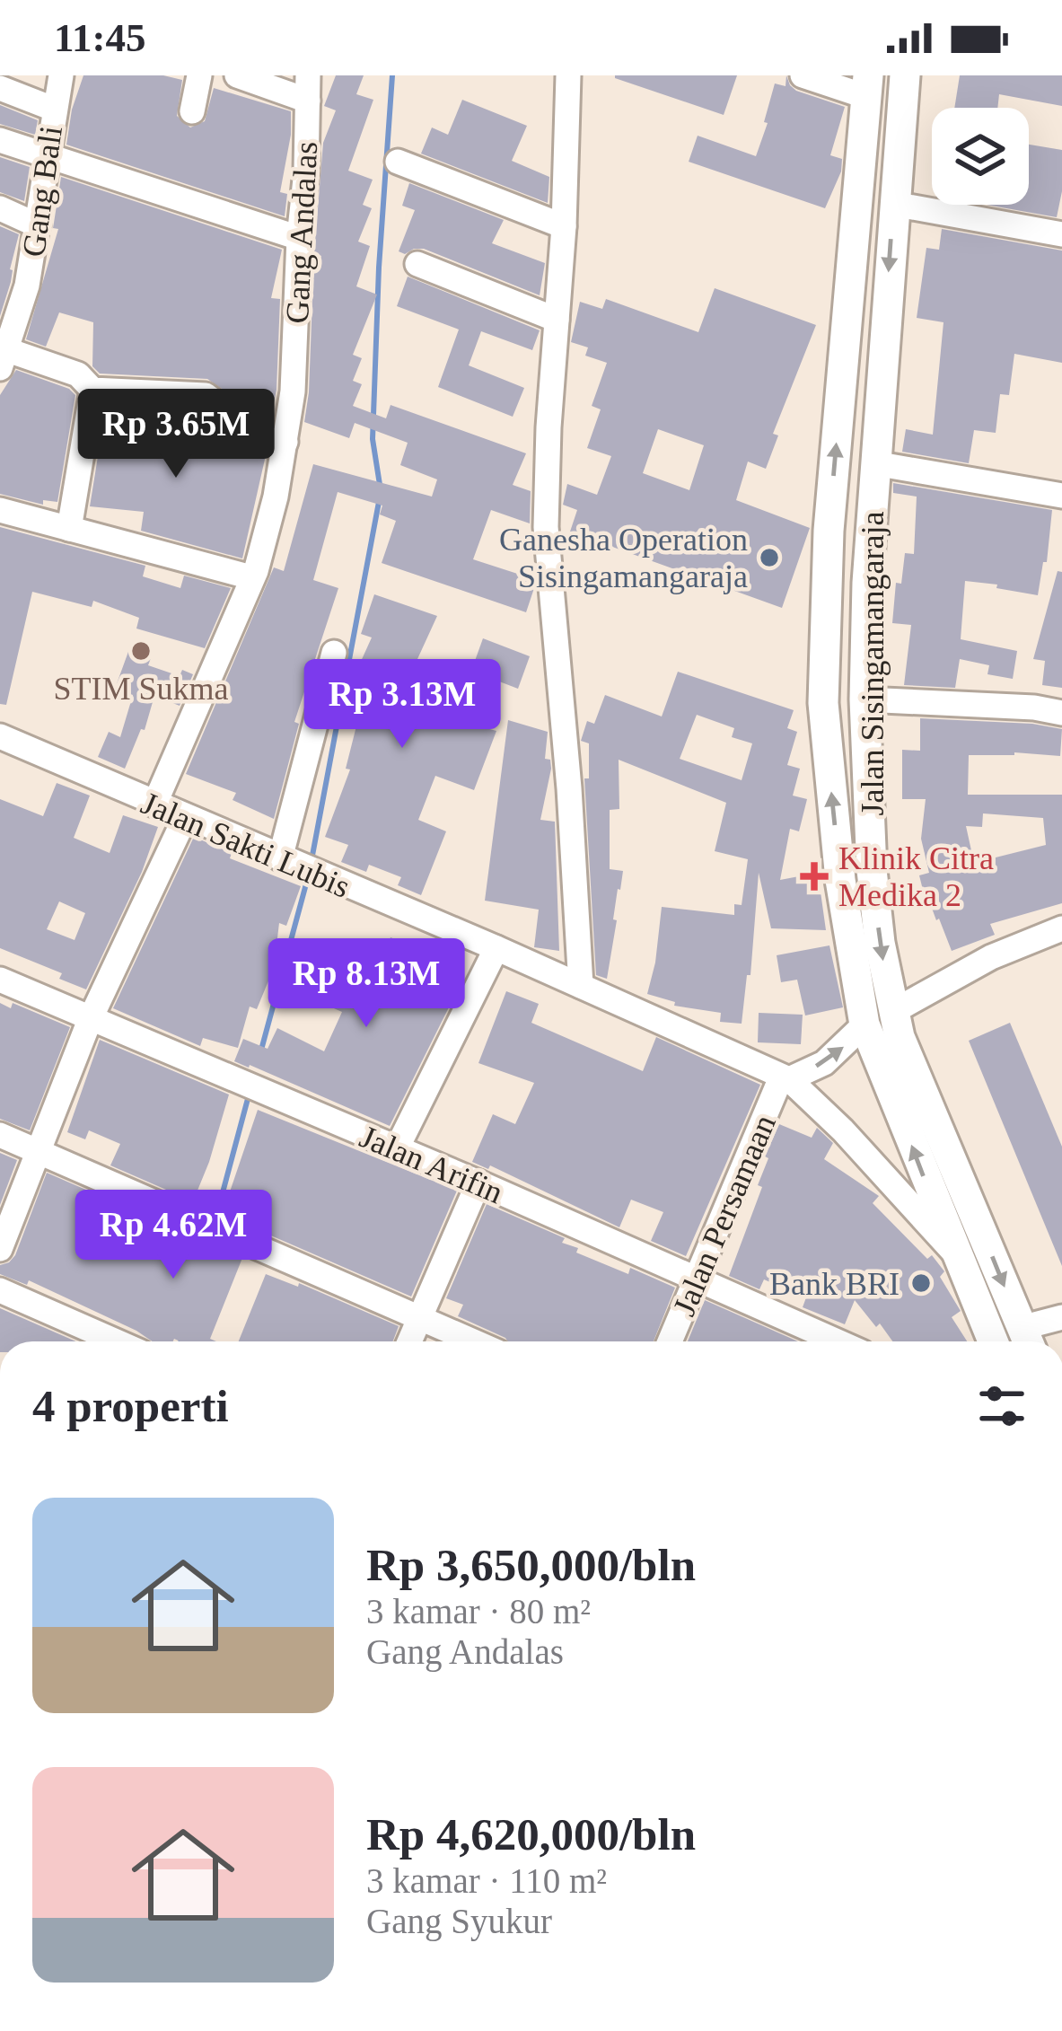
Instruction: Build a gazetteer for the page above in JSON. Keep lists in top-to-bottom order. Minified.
{"streets":{"main road":["Jalan Sisingamangaraja"],"street":["Gang Bali","Gang Andalas","Jalan Sakti Lubis","Jalan Arifin","Jalan Persamaan"]},"crossings":[["Gang Andalas","Jalan Sakti Lubis"],["Jalan Sisingamangaraja","Jalan Sakti Lubis"],["Jalan Sakti Lubis","Jalan Persamaan"],["Jalan Arifin","Jalan Persamaan"]],"places":{"other":["Ganesha Operation Sisingamangaraja","STIM Sukma","Bank BRI"],"health":["Klinik Citra Medika 2"]},"page":{"status":"11:45","price":["Rp 3.65M","Rp 3.13M","Rp 8.13M","Rp 4.62M"],"heading":"4 properti","list":[{"name":"Rp 3,650,000/bln","note":"3 kamar · 80 m² · Gang Andalas"},{"name":"Rp 4,620,000/bln","note":"3 kamar · 110 m² · Gang Syukur"}]}}
